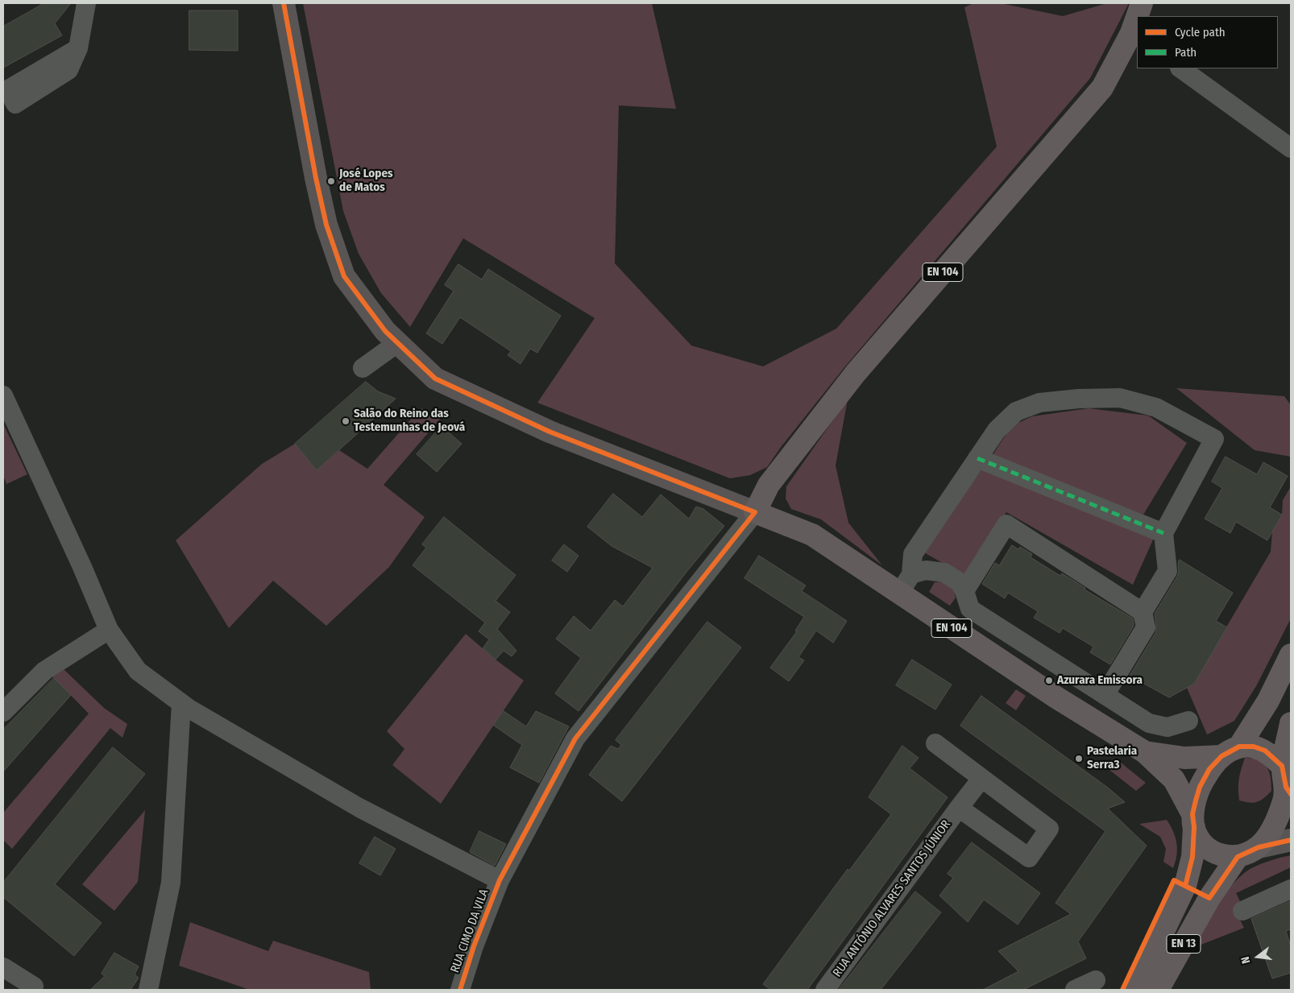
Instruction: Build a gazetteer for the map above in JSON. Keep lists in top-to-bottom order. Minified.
{"streets":{"main road":["EN 104","EN 13"],"street":["RUA ANTÓNIO ALVARES SANTOS JÚNIOR","RUA CIMO DA VILA"]},"crossings":[["EN 104","RUA CIMO DA VILA"],["EN 104","EN 13"]],"places":["José Lopes de Matos","Salão do Reino das Testemunhas de Jeová","Azurara Emissora","Pastelaria Serra3"],"legend":["Cycle path","Path"],"north":"left"}
